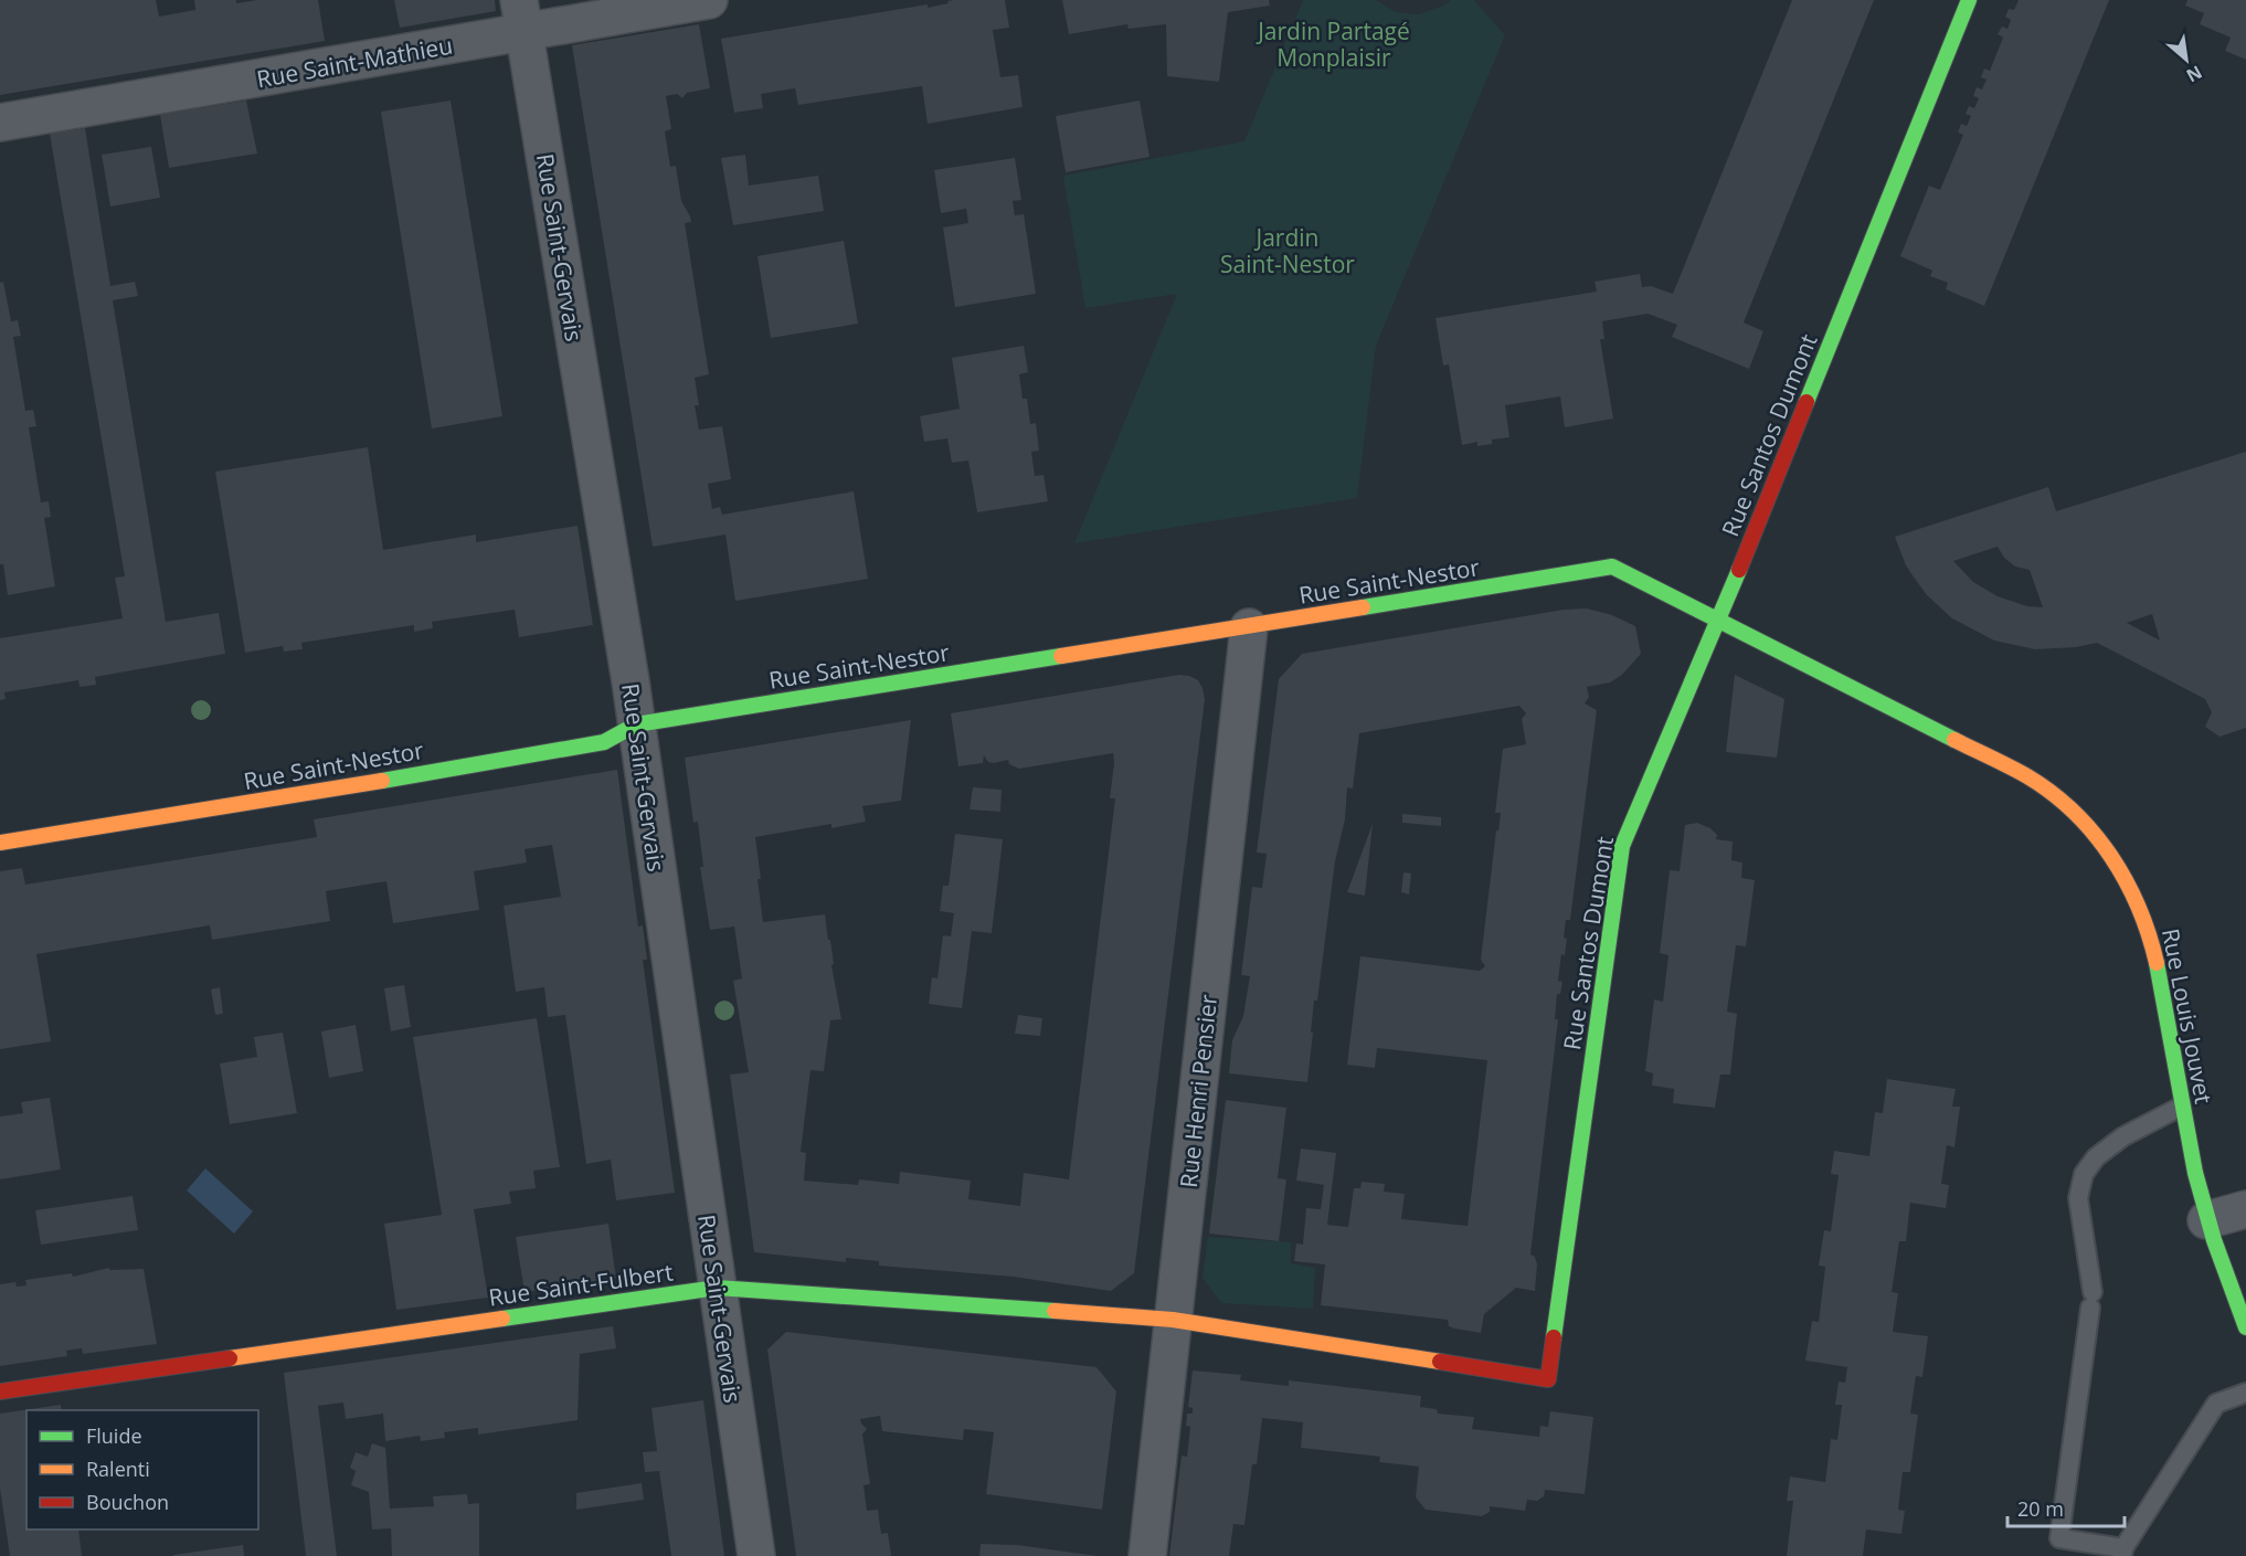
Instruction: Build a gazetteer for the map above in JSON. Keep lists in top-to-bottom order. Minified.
{"streets":{"street":["Rue Saint-Mathieu","Rue Saint-Gervais","Rue Santos Dumont","Rue Saint-Nestor","Rue Louis Jouvet","Rue Henri Pensier","Rue Saint-Fulbert"]},"crossings":[["Rue Saint-Mathieu","Rue Saint-Gervais"],["Rue Saint-Gervais","Rue Saint-Nestor"],["Rue Saint-Gervais","Rue Saint-Fulbert"],["Rue Santos Dumont","Rue Saint-Nestor"],["Rue Santos Dumont","Rue Louis Jouvet"],["Rue Santos Dumont","Rue Henri Pensier"],["Rue Santos Dumont","Rue Saint-Fulbert"],["Rue Saint-Nestor","Rue Louis Jouvet"],["Rue Saint-Nestor","Rue Henri Pensier"],["Rue Henri Pensier","Rue Saint-Fulbert"]],"parks":["Jardin Partagé Monplaisir","Jardin Saint-Nestor"],"legend":["Fluide","Ralenti","Bouchon"],"scale_bar":"20 m","north":"bottom right"}
